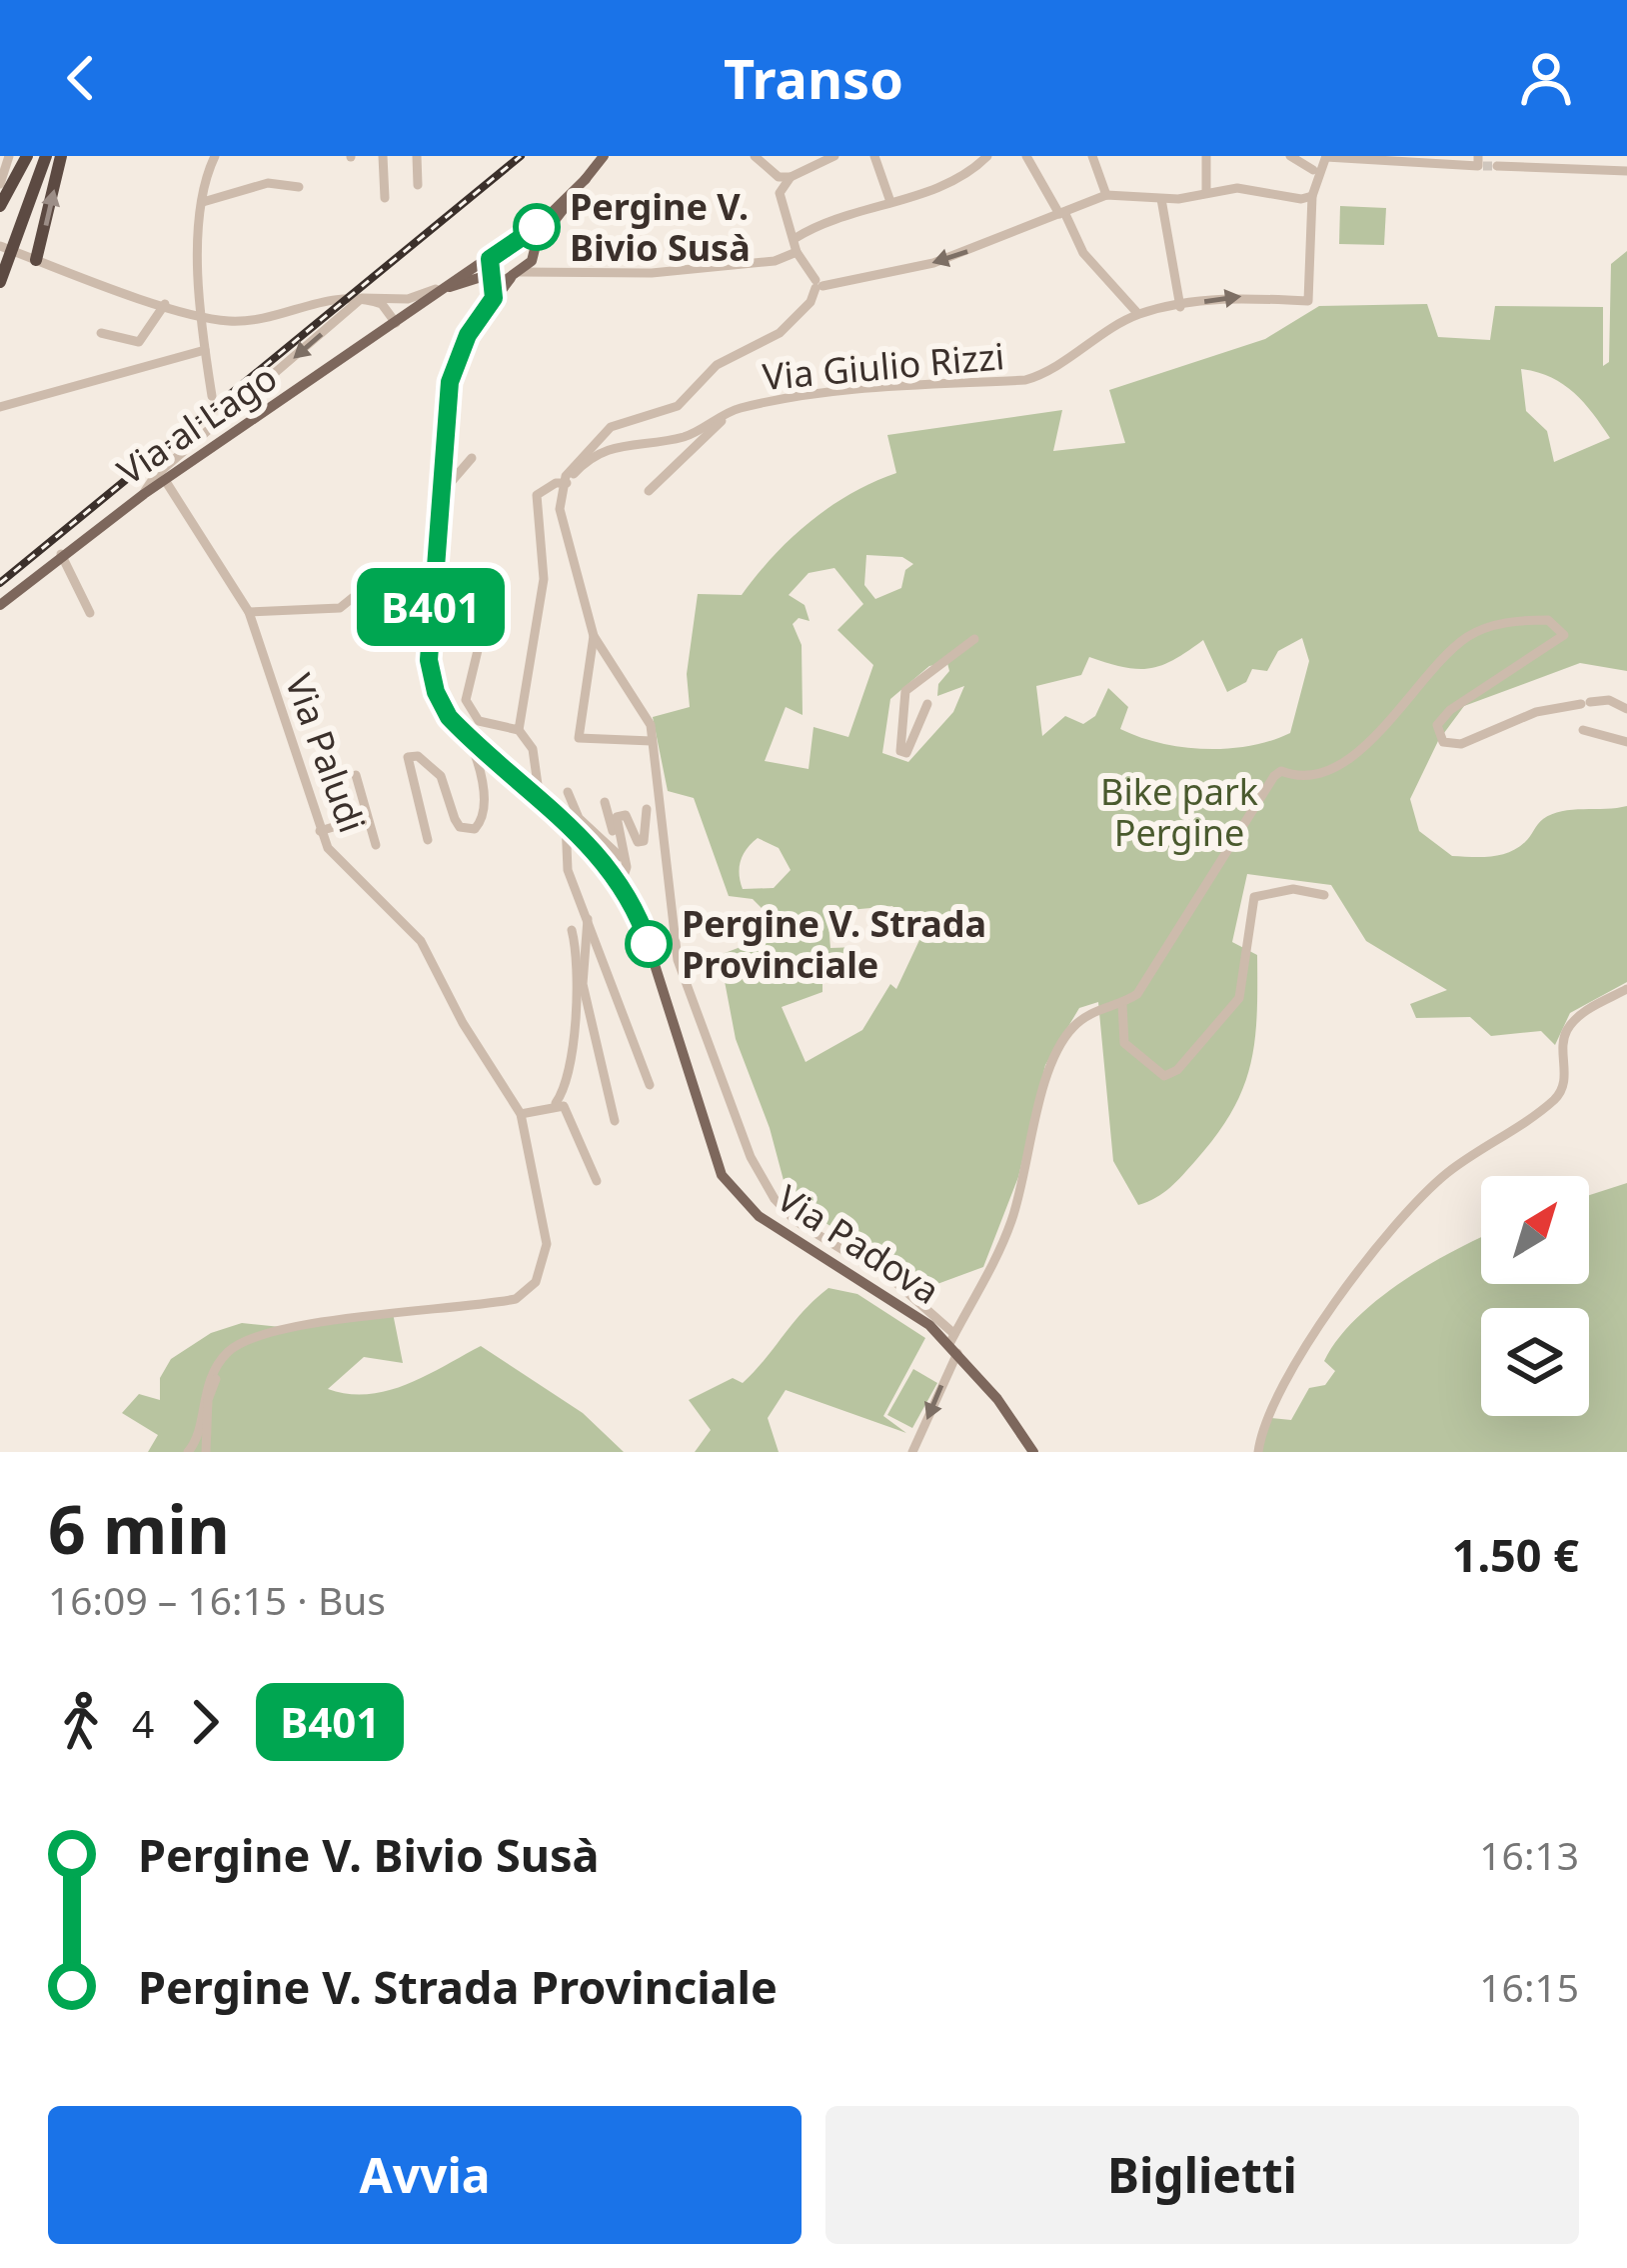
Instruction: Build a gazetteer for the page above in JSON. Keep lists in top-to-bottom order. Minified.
{"streets":{"main road":["Via al Lago","Via Padova"],"street":["Via Giulio Rizzi","Via Paludi"]},"crossings":[["Via al Lago","Via Paludi"]],"parks":["Bike park Pergine"],"places":["Pergine V. Bivio Susà","Pergine V. Strada Provinciale"],"lines":["bus line B401"],"north":"top right","page":{"header":"Transo","on_map":"B401","heading":["6 min","16:09 – 16:15 · Bus","1.50 €"],"legs":["4","B401"],"list":[{"name":"Pergine V. Bivio Susà","value":"16:13"},{"name":"Pergine V. Strada Provinciale","value":"16:15"}],"buttons":["Avvia","Biglietti"]}}
